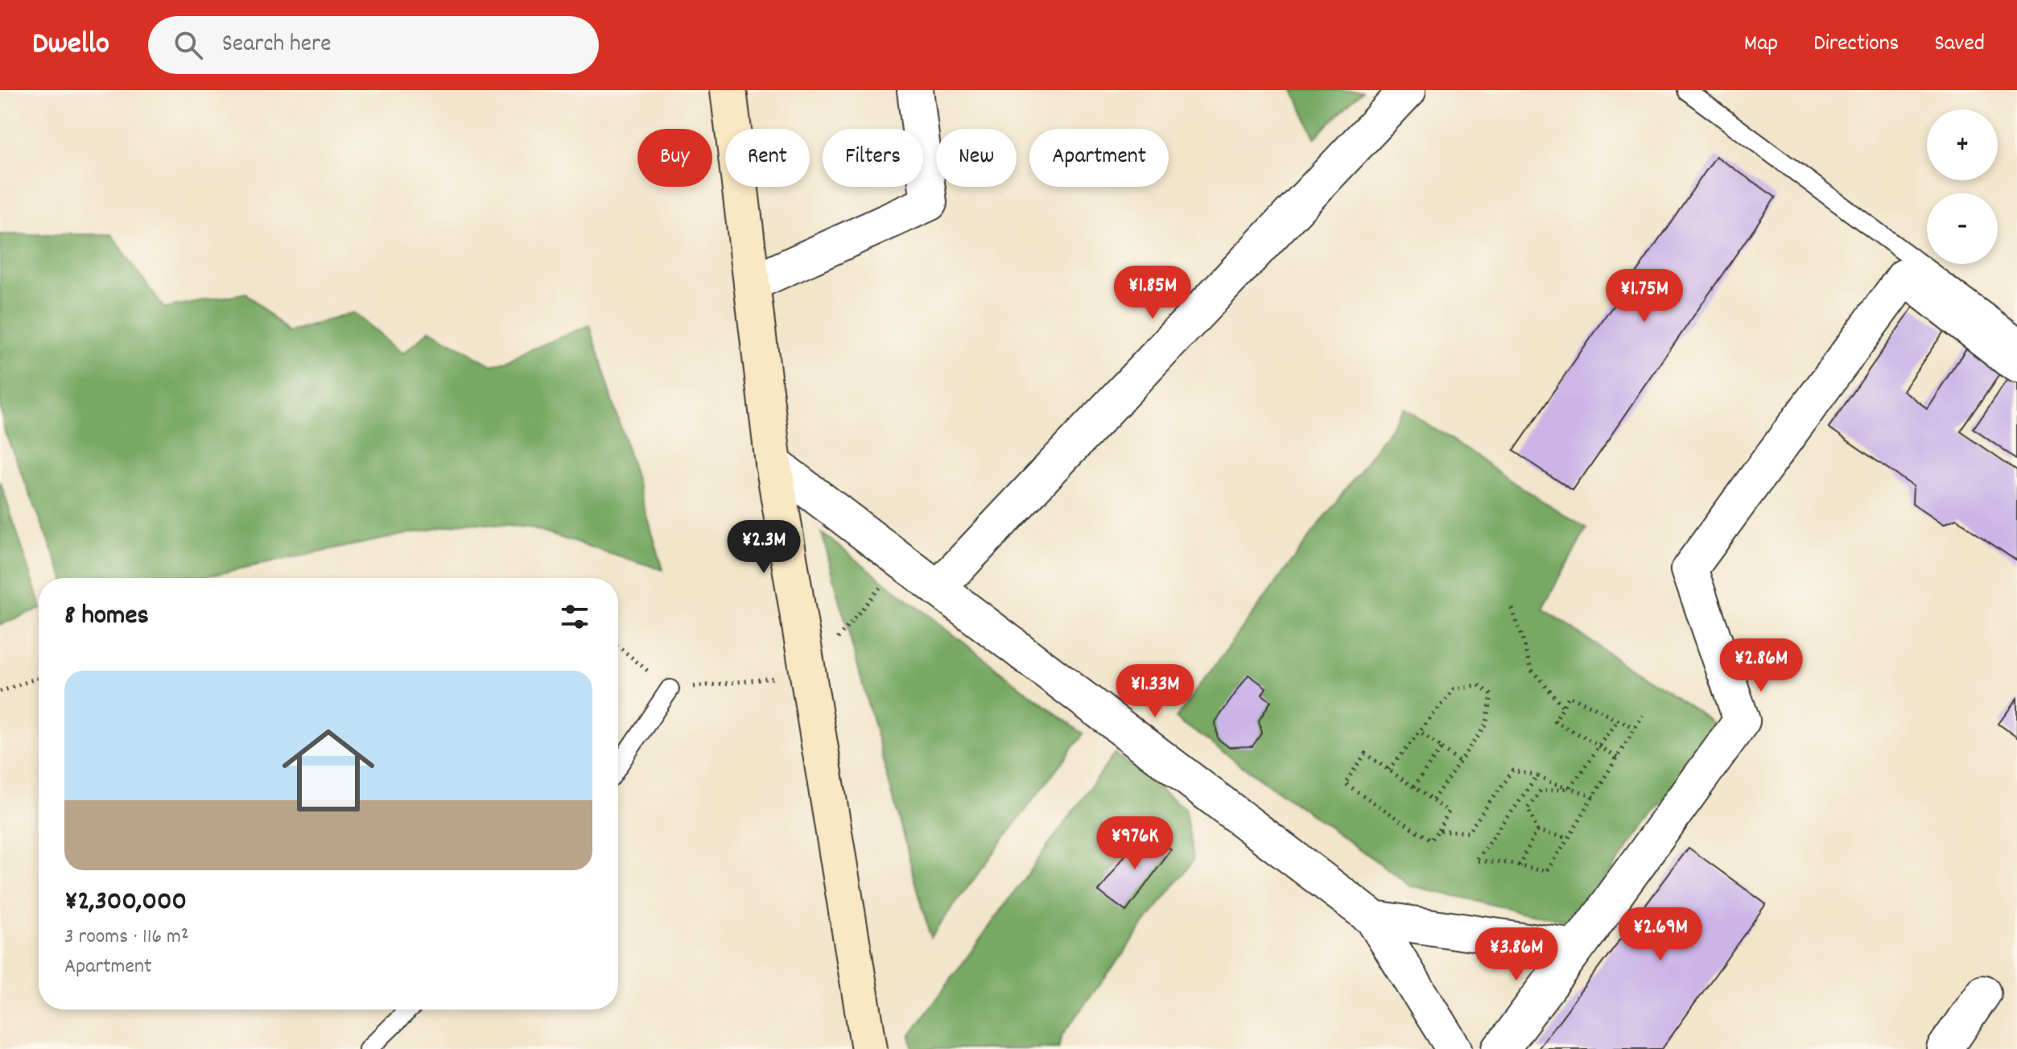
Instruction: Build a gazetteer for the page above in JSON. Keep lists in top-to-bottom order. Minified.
{"page":{"header":"Dwello","search":"Search here","nav":["Map","Directions","Saved"],"map_buttons":["+","−"],"chip":["Buy","Rent","Filters","New","Apartment"],"price":["¥1.85M","¥1.75M","¥2.3M","¥2.86M","¥1.33M","¥976K","¥2.69M","¥3.86M"],"heading":"8 homes","list":[{"name":"¥2,300,000","note":"3 rooms · 116 m² · Apartment"}]}}
